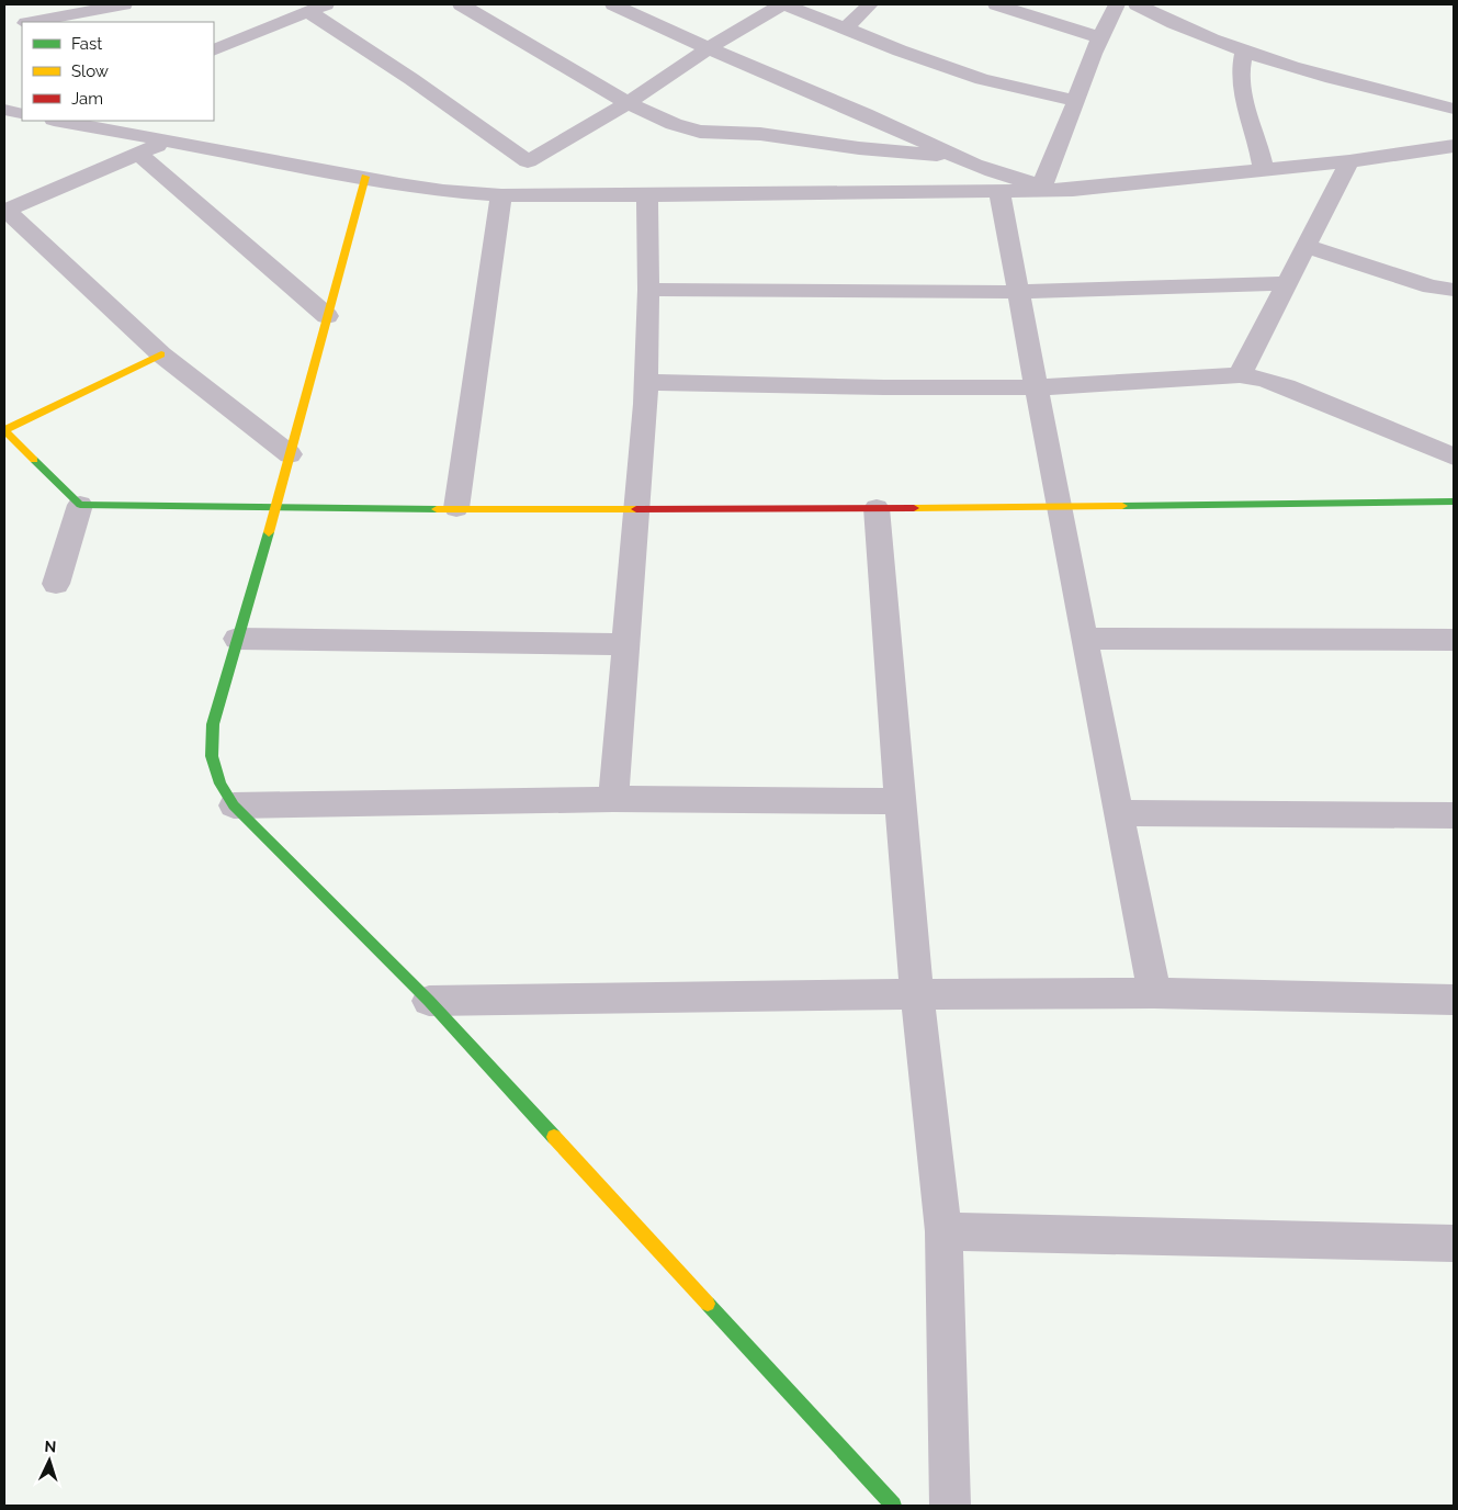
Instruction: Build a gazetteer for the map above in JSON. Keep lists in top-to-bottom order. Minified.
{"legend":["Fast","Slow","Jam"],"north":"top"}
